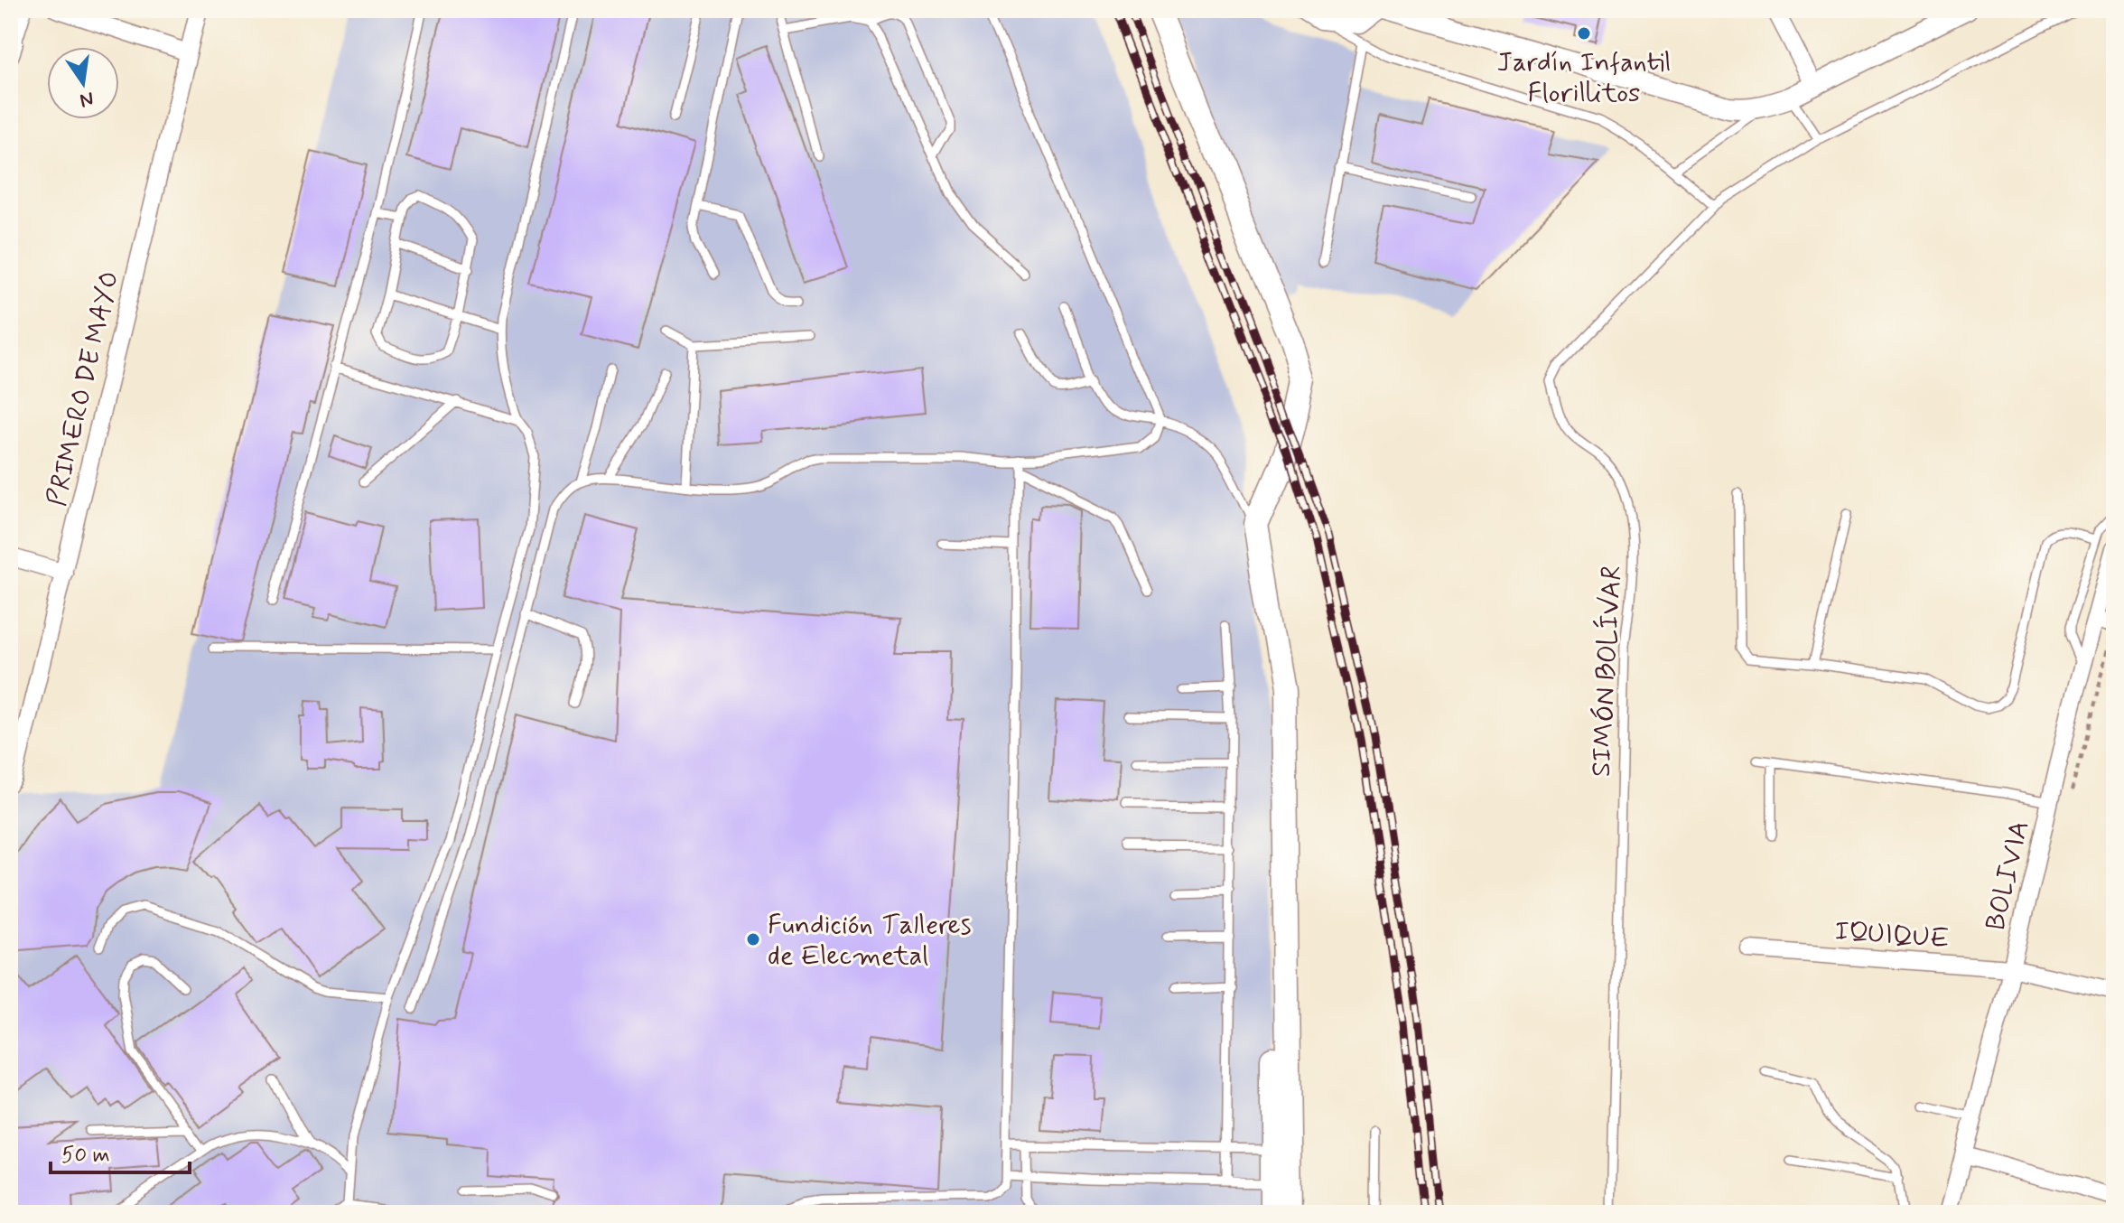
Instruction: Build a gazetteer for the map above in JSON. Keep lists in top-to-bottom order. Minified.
{"streets":{"street":["PRIMERO DE MAYO","BOLIVIA","IQUIQUE"],"lane":["SIMÓN BOLÍVAR"]},"crossings":[["BOLIVIA","IQUIQUE"]],"places":["Jardín Infantil Florillitos","Fundición Talleres de Elecmetal"],"scale_bar":"50 m","north":"bottom"}
